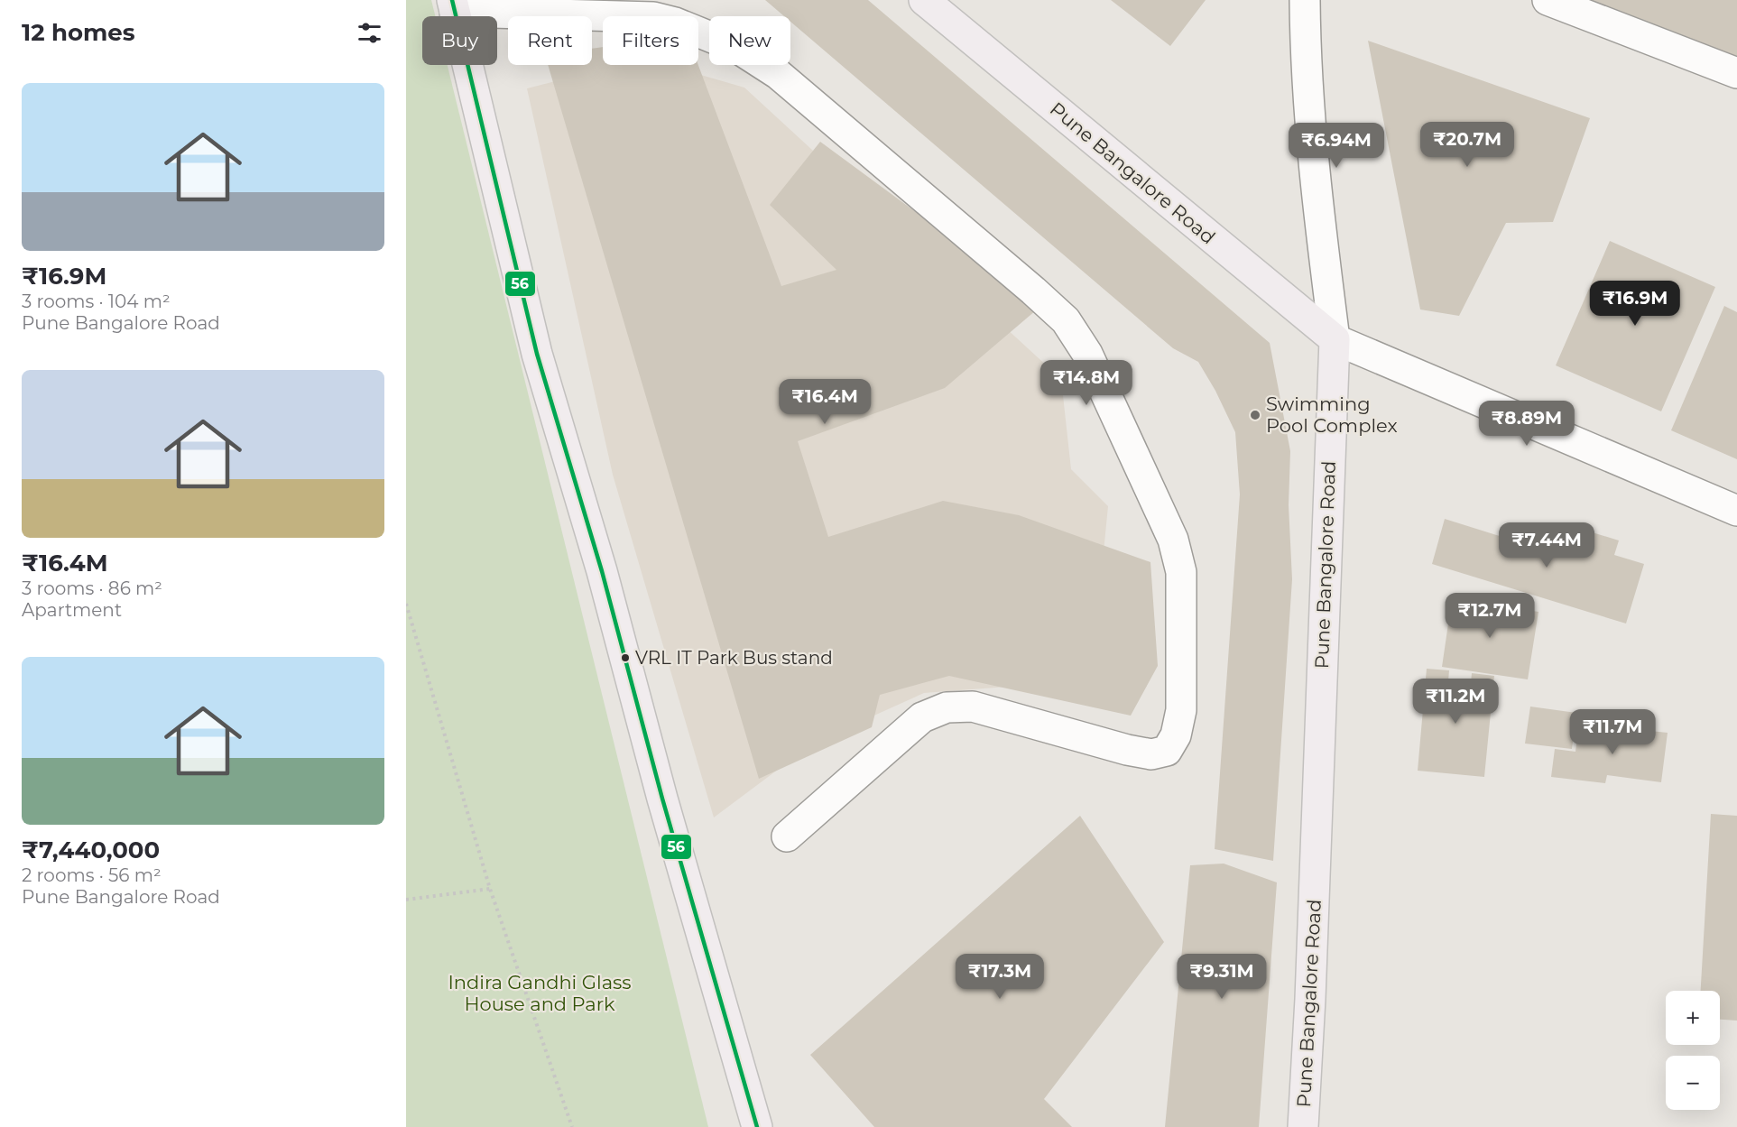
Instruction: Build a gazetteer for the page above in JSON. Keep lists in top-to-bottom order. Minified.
{"streets":{"main road":["Pune Bangalore Road"]},"parks":["Indira Gandhi Glass House and Park"],"places":["Swimming Pool Complex","VRL IT Park Bus stand"],"lines":["transit line 56"],"page":{"heading":"12 homes","chip":["Buy","Rent","Filters","New"],"list":[{"name":"₹16.9M","note":"3 rooms · 104 m² · Pune Bangalore Road"},{"name":"₹16.4M","note":"3 rooms · 86 m² · Apartment"},{"name":"₹7,440,000","note":"2 rooms · 56 m² · Pune Bangalore Road"}],"price":["₹20.7M","₹6.94M","₹16.9M","₹14.8M","₹16.4M","₹8.89M","₹7.44M","₹12.7M","₹11.2M","₹11.7M","₹17.3M","₹9.31M"],"map_buttons":["+","−"]}}
